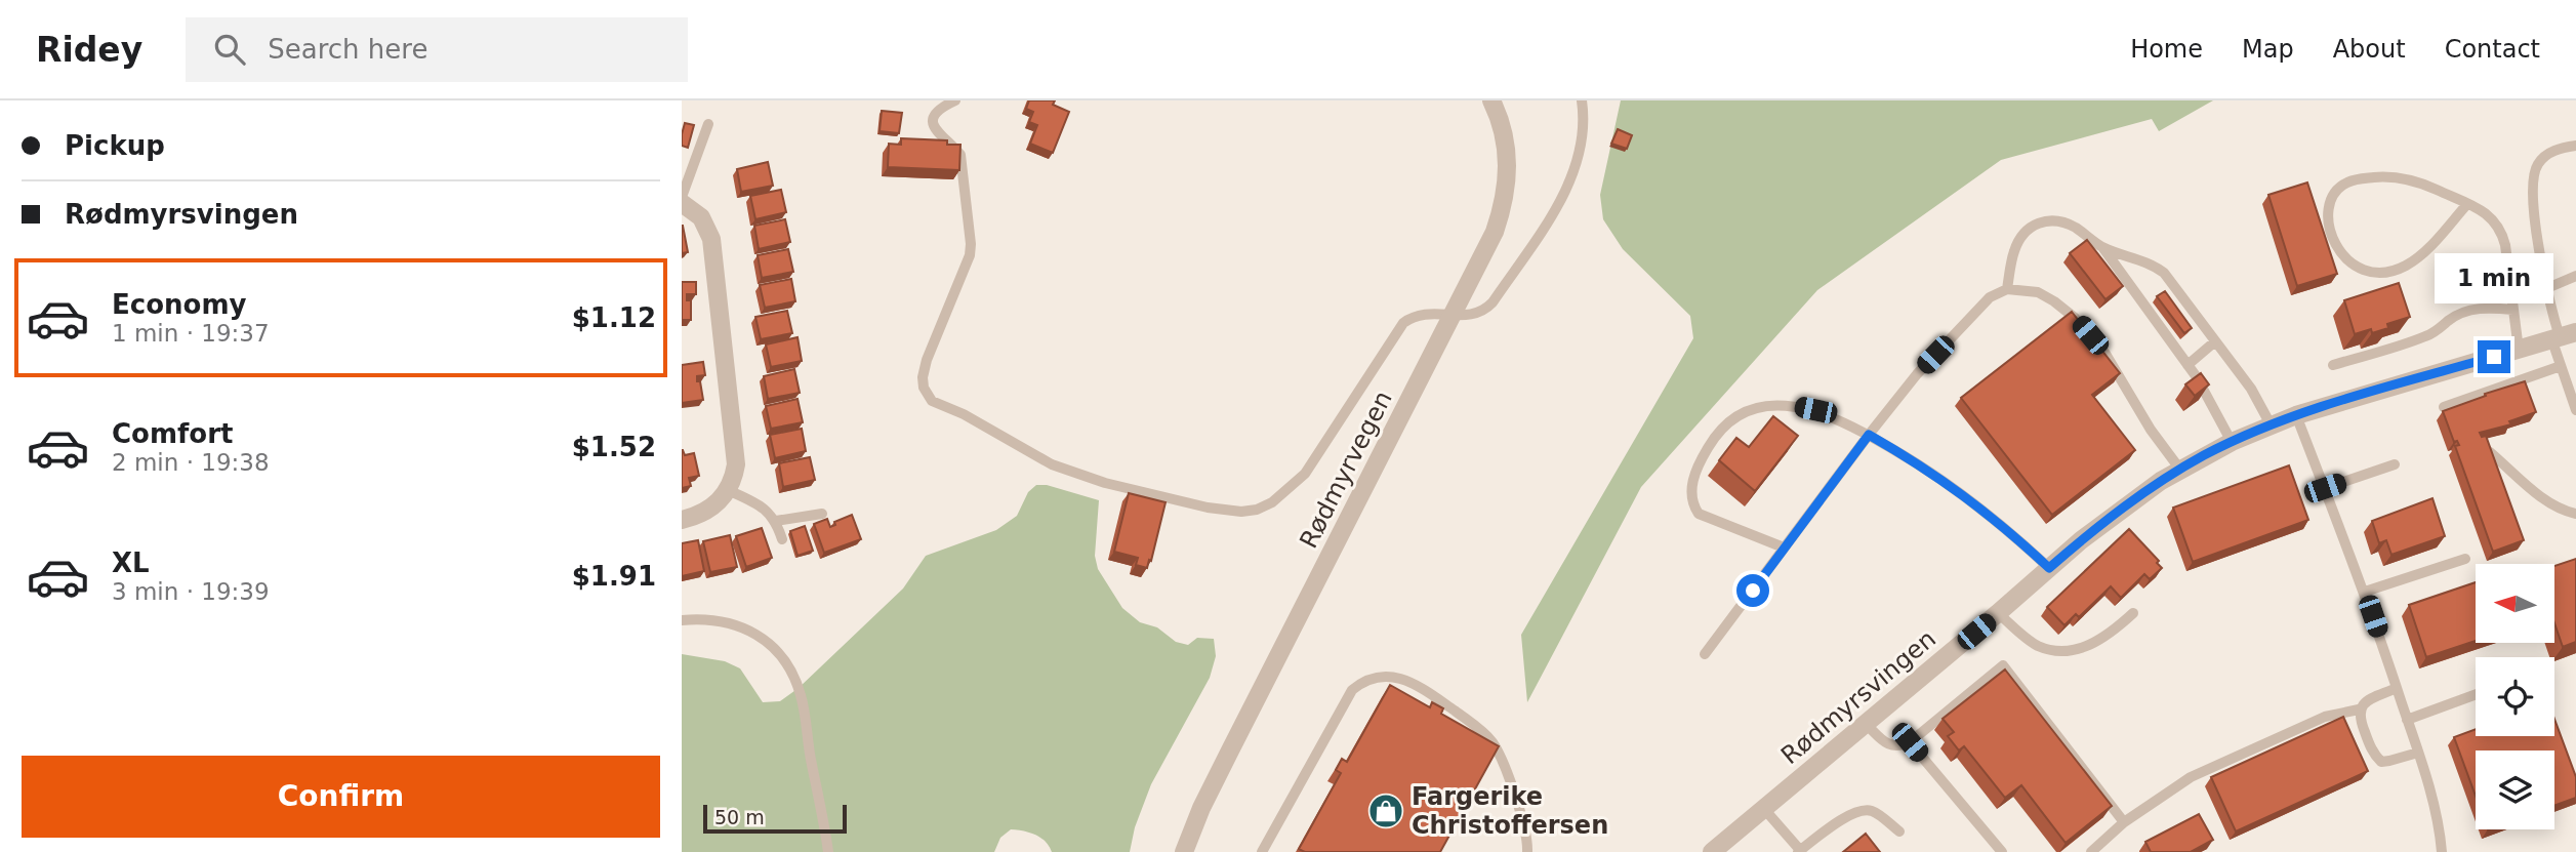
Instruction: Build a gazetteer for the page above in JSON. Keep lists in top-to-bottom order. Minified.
{"streets":{"street":["Rødmyrvegen","Rødmyrsvingen"]},"places":{"shop":["Fargerike Christoffersen"]},"scale_bar":"50 m","north":"left","page":{"header":"Ridey","search":"Search here","nav":["Home","Map","About","Contact"],"banner":["Pickup","Rødmyrsvingen"],"bubble":"1 min","list":[{"name":"Economy","note":"1 min · 19:37","value":"$1.12"},{"name":"Comfort","note":"2 min · 19:38","value":"$1.52"},{"name":"XL","note":"3 min · 19:39","value":"$1.91"}],"buttons":"Confirm","scale":"50 m"}}
